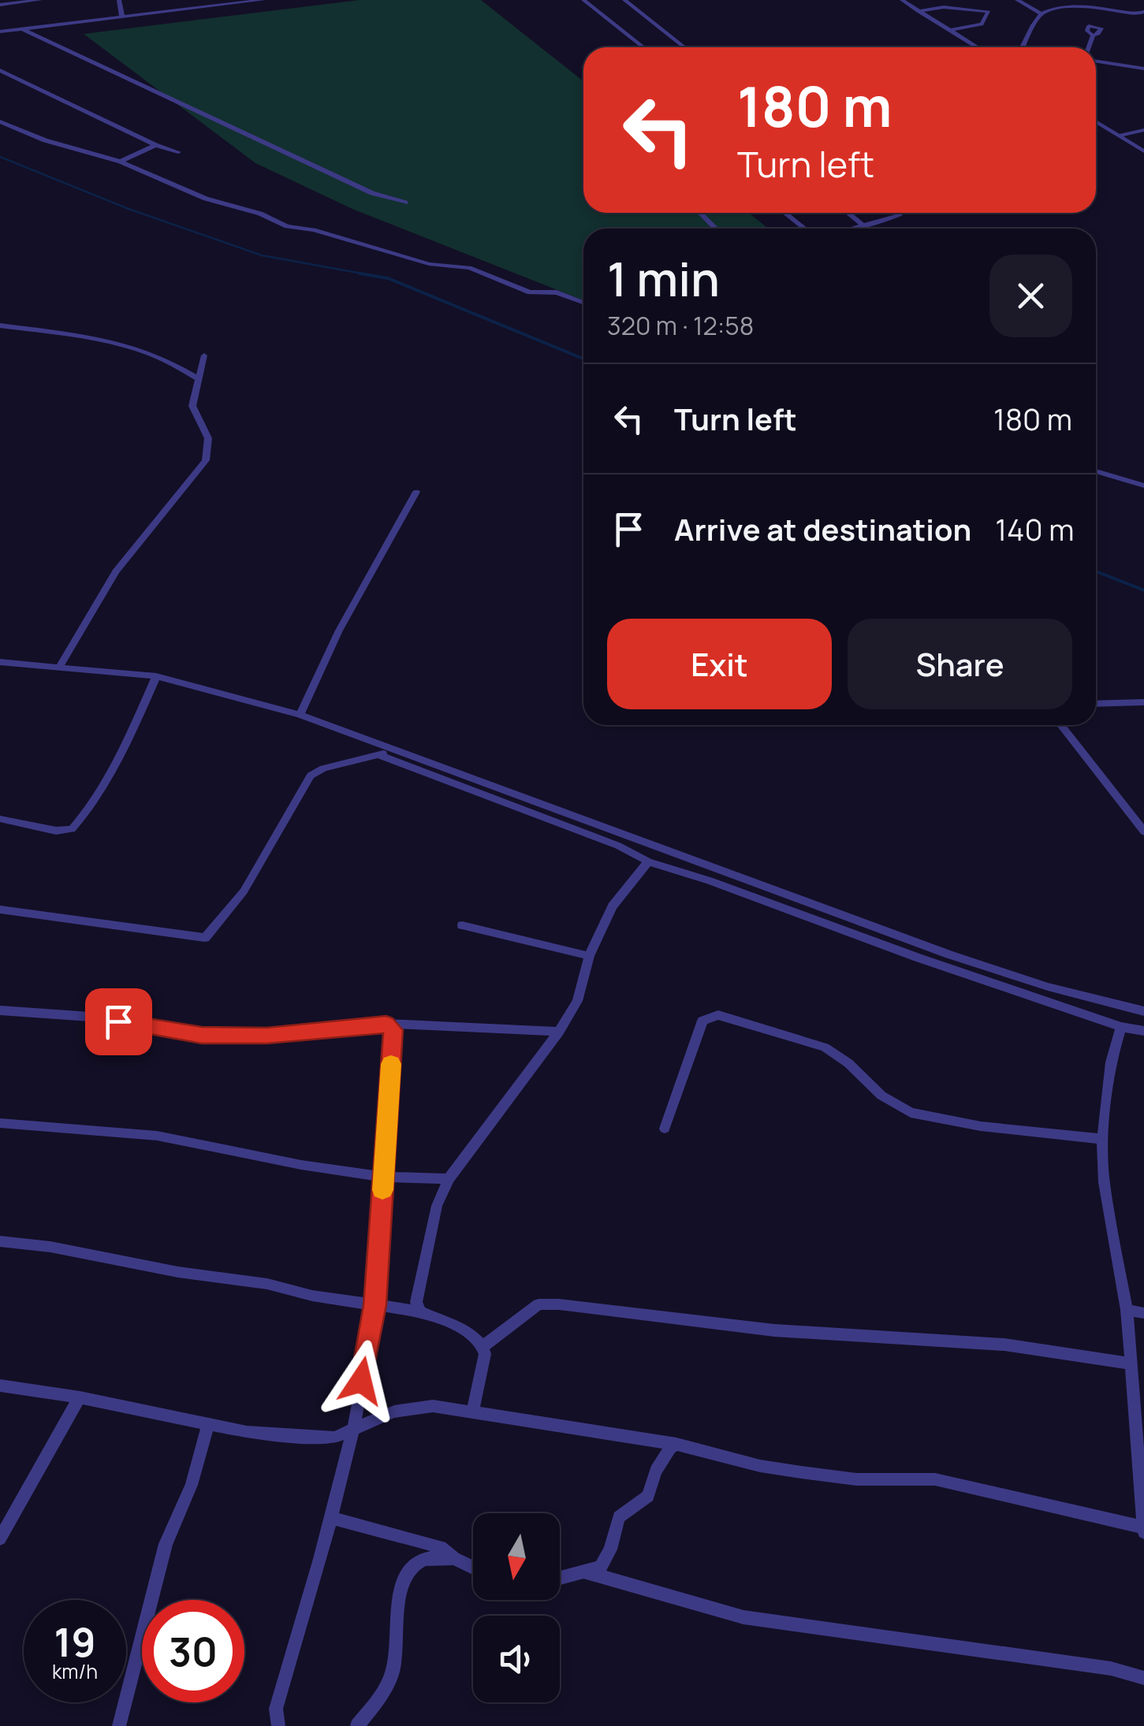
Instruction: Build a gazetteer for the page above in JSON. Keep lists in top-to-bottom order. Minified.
{"north":"bottom","page":{"turn":["180 m","Turn left"],"heading":["1 min","320 m · 12:58"],"list":[{"name":"Turn left","value":"180 m"},{"name":"Arrive at destination","value":"140 m"}],"buttons":["Exit","Share"],"speed":"19 km/h","limit":"30"}}
